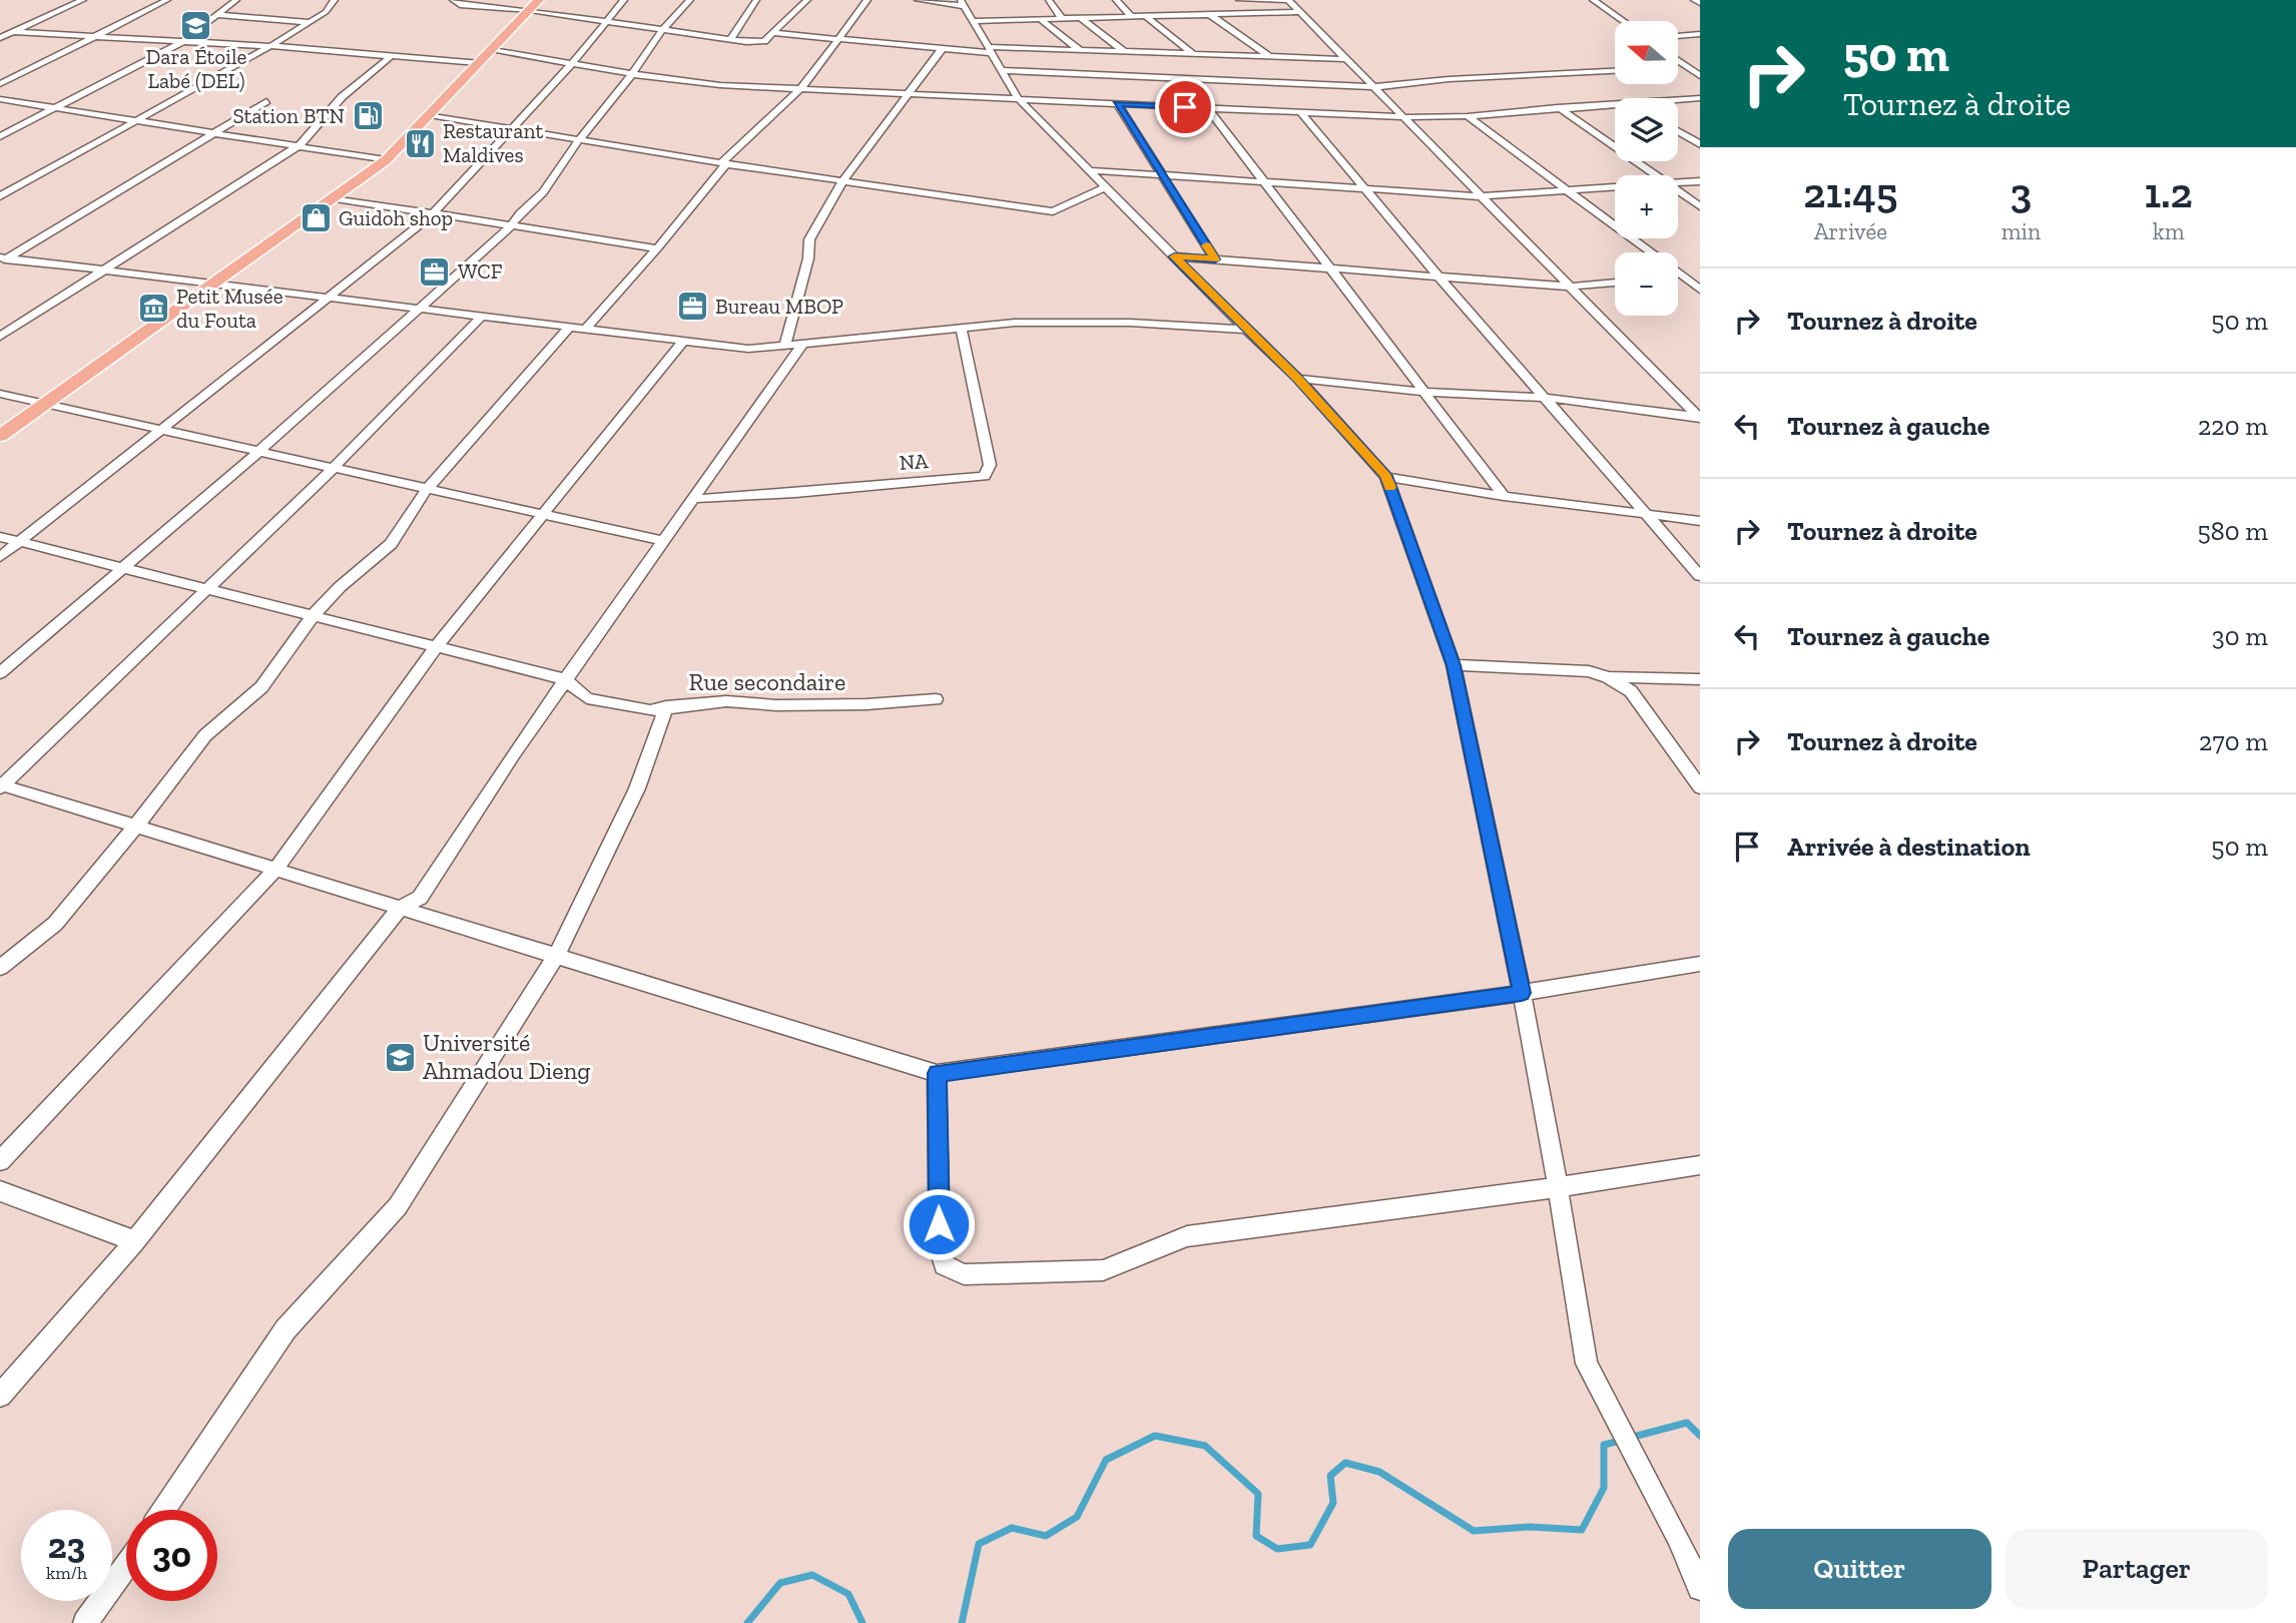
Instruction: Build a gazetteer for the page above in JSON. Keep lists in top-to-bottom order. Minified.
{"streets":{"street":["NA","Rue secondaire"]},"places":{"school or university":["Dara Étoile Labé (DEL)","Université Ahmadou Dieng"],"fuel station":["Station BTN"],"restaurant":["Restaurant Maldives"],"shop":["Guidoh shop"],"office":["WCF","Bureau MBOP"],"museum":["Petit Musée du Fouta"]},"north":"left","page":{"turn":["50 m","Tournez à droite"],"map_buttons":["+","−"],"eta":["21:45","Arrivée","3","min","1.2","km"],"list":[{"name":"Tournez à droite","value":"50 m"},{"name":"Tournez à gauche","value":"220 m"},{"name":"Tournez à droite","value":"580 m"},{"name":"Tournez à gauche","value":"30 m"},{"name":"Tournez à droite","value":"270 m"},{"name":"Arrivée à destination","value":"50 m"}],"speed":"23 km/h","limit":"30","buttons":["Quitter","Partager"]}}
